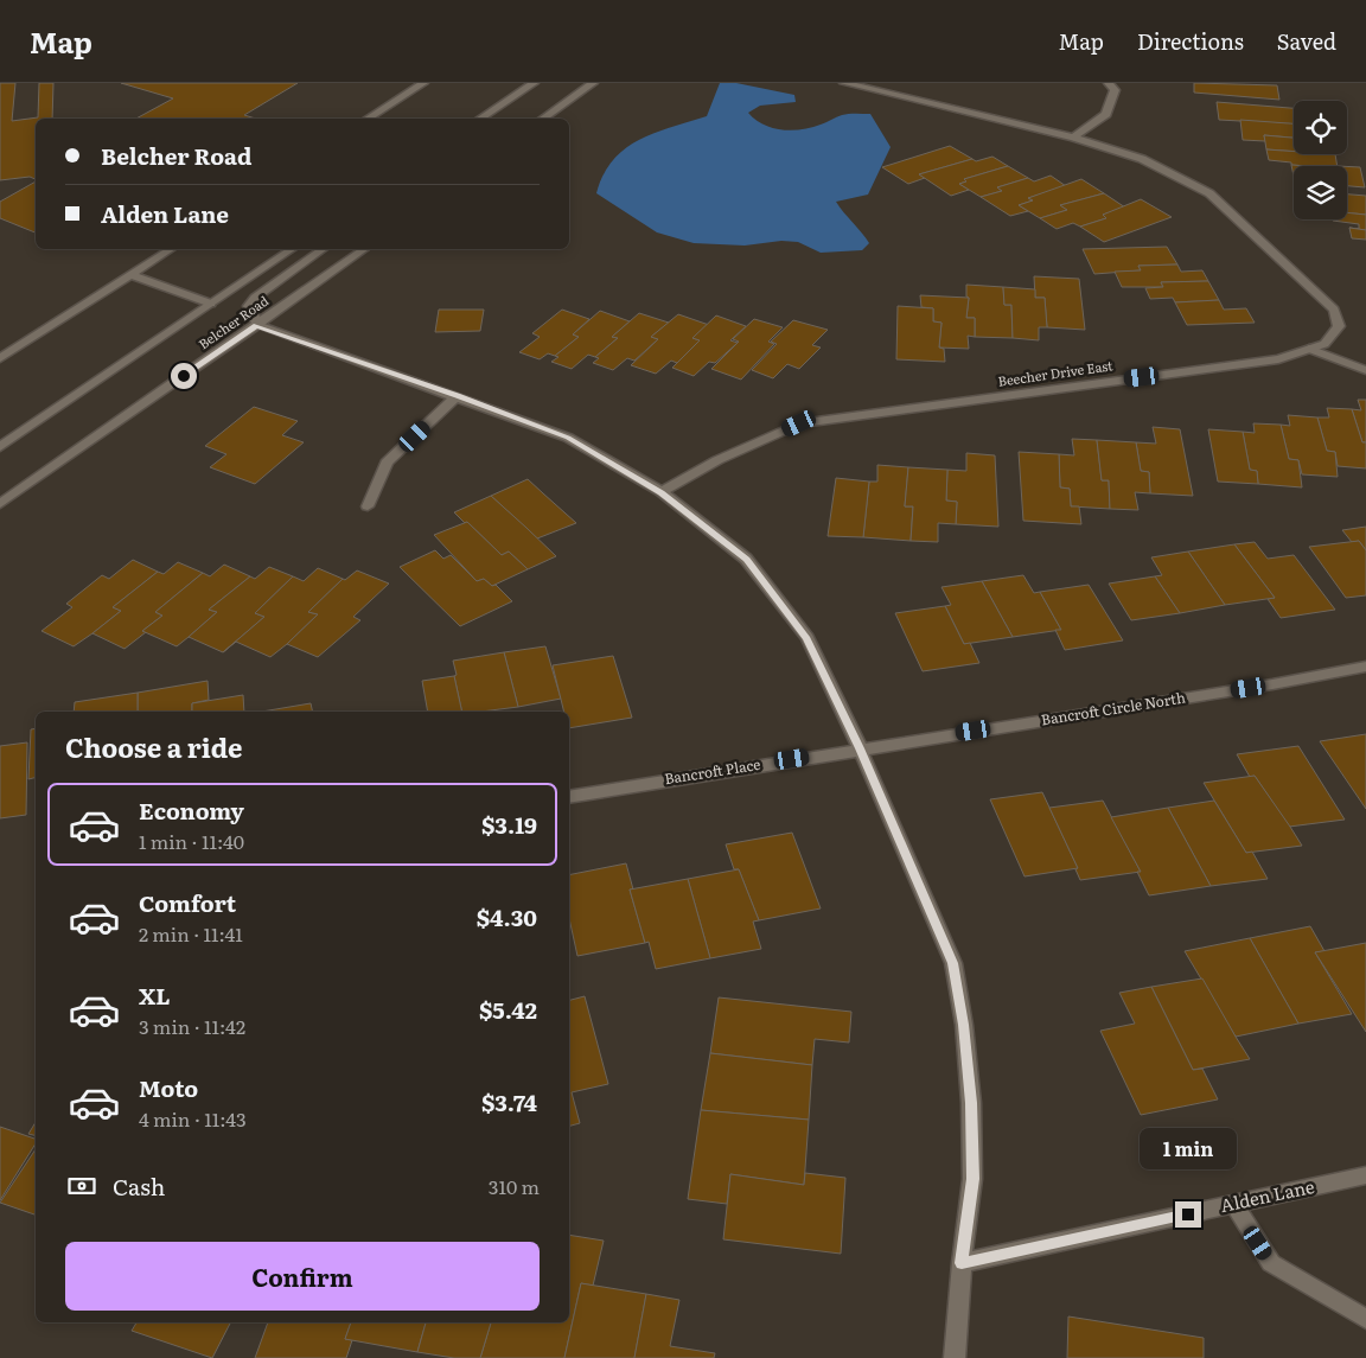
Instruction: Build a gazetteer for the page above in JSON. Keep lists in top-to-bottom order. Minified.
{"streets":{"street":["Belcher Road","Beecher Drive East","Bancroft Circle North","Bancroft Place","Alden Lane"]},"crossings":[["Bancroft Circle North","Bancroft Place"]],"page":{"header":"Map","nav":["Map","Directions","Saved"],"banner":["Belcher Road","Alden Lane"],"heading":"Choose a ride","list":[{"name":"Economy","note":"1 min · 11:40","value":"$3.19"},{"name":"Comfort","note":"2 min · 11:41","value":"$4.30"},{"name":"XL","note":"3 min · 11:42","value":"$5.42"},{"name":"Moto","note":"4 min · 11:43","value":"$3.74"}],"bubble":"1 min","pay":["Cash","310 m"],"buttons":"Confirm"}}
